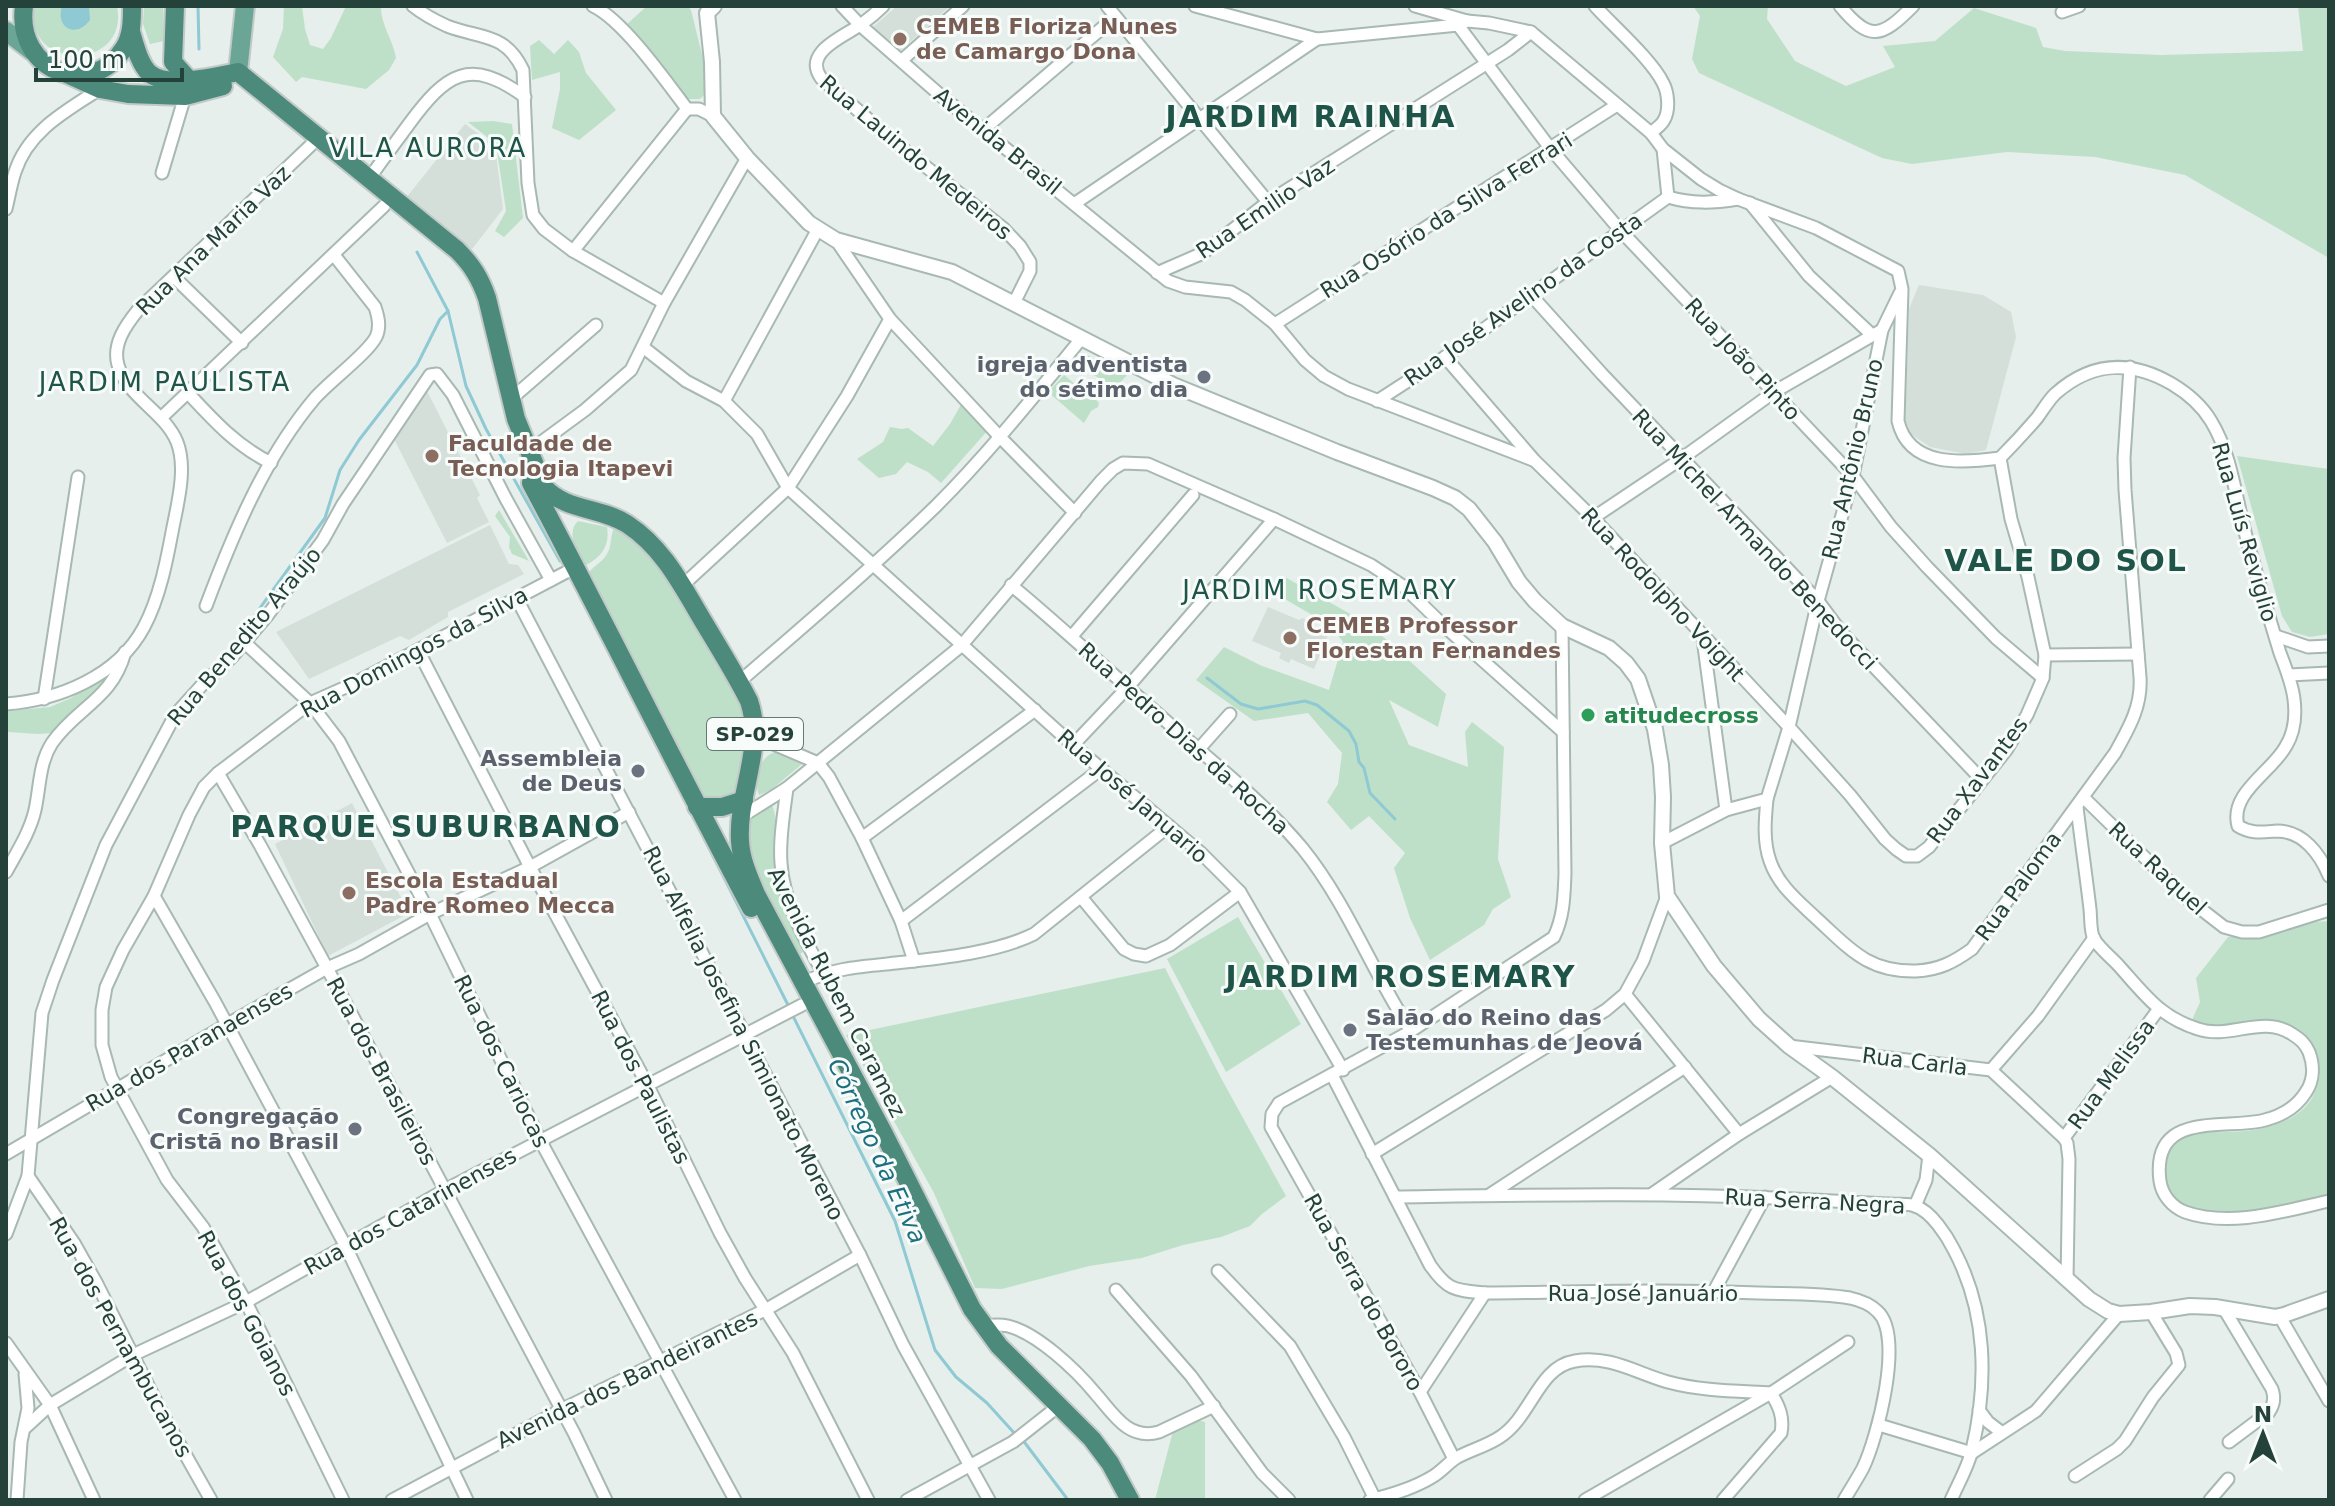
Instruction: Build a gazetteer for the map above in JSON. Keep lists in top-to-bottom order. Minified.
{"streets":{"highway":["SP-029","Avenida Rubem Caramez"],"street":["Avenida Brasil","Rua Lauindo Medeiros","Rua Emilio Vaz","Rua Osório da Silva Ferrari","Rua Ana Maria Vaz","Rua José Avelino da Costa","Rua João Pinto","Rua Antônio Bruno","Rua Luís Reviglio","Rua Michel Armando Benedocci","Rua Rodolpho Voight","Rua Benedito Araújo","Rua Domingos da Silva","Rua Pedro Dias da Rocha","Rua Xavantes","Rua José Januario","Rua Raquel","Rua Paloma","Rua Alfelia Josefina Simionato Moreno","Rua dos Paranaenses","Rua dos Cariocas","Rua Carla","Rua dos Brasileiros","Rua Melissa","Rua dos Paulistas","Rua Serra Negra","Rua dos Catarinenses","Rua Serra do Bororo","Rua José Januário","Rua dos Goianos","Rua dos Pernambucanos","Avenida dos Bandeirantes"]},"crossings":[["Avenida Brasil","Rua Lauindo Medeiros"],["Avenida Brasil","Rua Emilio Vaz"],["Avenida Brasil","Rua Osório da Silva Ferrari"],["Avenida Brasil","Rua José Avelino da Costa"],["Avenida Brasil","Rua Rodolpho Voight"],["Rua Emilio Vaz","Rua João Pinto"],["Rua Osório da Silva Ferrari","Rua João Pinto"],["Rua Ana Maria Vaz","Avenida Rubem Caramez"],["Rua José Avelino da Costa","Rua João Pinto"],["Rua José Avelino da Costa","Rua Michel Armando Benedocci"],["Rua José Avelino da Costa","Rua Rodolpho Voight"],["Rua João Pinto","Rua Antônio Bruno"],["Rua João Pinto","Rua Xavantes"],["Rua Antônio Bruno","Rua Michel Armando Benedocci"],["Rua Antônio Bruno","Rua Rodolpho Voight"],["Rua Antônio Bruno","Rua Paloma"],["Rua Luís Reviglio","Rua Xavantes"],["Rua Michel Armando Benedocci","Rua Xavantes"],["Rua Rodolpho Voight","Rua Xavantes"],["Rua Benedito Araújo","Rua Domingos da Silva"],["Rua Benedito Araújo","Rua dos Paranaenses"],["Rua Benedito Araújo","Rua dos Cariocas"],["Rua Benedito Araújo","Rua dos Pernambucanos"],["Rua Domingos da Silva","Avenida Rubem Caramez"],["Rua Domingos da Silva","Rua Alfelia Josefina Simionato Moreno"],["Rua Domingos da Silva","Rua dos Cariocas"],["Rua Domingos da Silva","Rua dos Brasileiros"],["Rua Domingos da Silva","Rua dos Paulistas"],["Rua Domingos da Silva","Rua dos Goianos"],["Rua José Januario","Rua Serra do Bororo"],["Rua José Januario","Rua José Januário"],["Rua Raquel","Rua Paloma"],["Avenida Rubem Caramez","Rua dos Catarinenses"],["Rua Alfelia Josefina Simionato Moreno","Rua dos Paranaenses"],["Rua Alfelia Josefina Simionato Moreno","Rua dos Catarinenses"],["Rua Alfelia Josefina Simionato Moreno","Avenida dos Bandeirantes"],["Rua dos Paranaenses","Rua dos Cariocas"],["Rua dos Paranaenses","Rua dos Brasileiros"],["Rua dos Paranaenses","Rua dos Paulistas"],["Rua dos Paranaenses","Rua dos Goianos"],["Rua dos Cariocas","Rua dos Catarinenses"],["Rua dos Cariocas","Avenida dos Bandeirantes"],["Rua Carla","Rua Melissa"],["Rua dos Brasileiros","Rua dos Catarinenses"],["Rua dos Brasileiros","Avenida dos Bandeirantes"],["Rua dos Paulistas","Rua dos Catarinenses"],["Rua dos Paulistas","Avenida dos Bandeirantes"],["Rua Serra Negra","Rua José Januário"],["Rua dos Catarinenses","Rua dos Goianos"],["Rua dos Catarinenses","Rua dos Pernambucanos"],["Rua Serra do Bororo","Rua José Januário"]],"districts":["JARDIM RAINHA","VILA AURORA","JARDIM PAULISTA","VALE DO SOL","JARDIM ROSEMARY","PARQUE SUBURBANO","JARDIM ROSEMARY"],"water":["Córrego da Etiva"],"places":["CEMEB Floriza Nunes de Camargo Dona","igreja adventista do sétimo dia","Faculdade de Tecnologia Itapevi","CEMEB Professor Florestan Fernandes","atitudecross","Assembleia de Deus","Escola Estadual Padre Romeo Mecca","Salão do Reino das Testemunhas de Jeová","Congregação Cristã no Brasil"],"scale_bar":"100 m","north":"top"}
